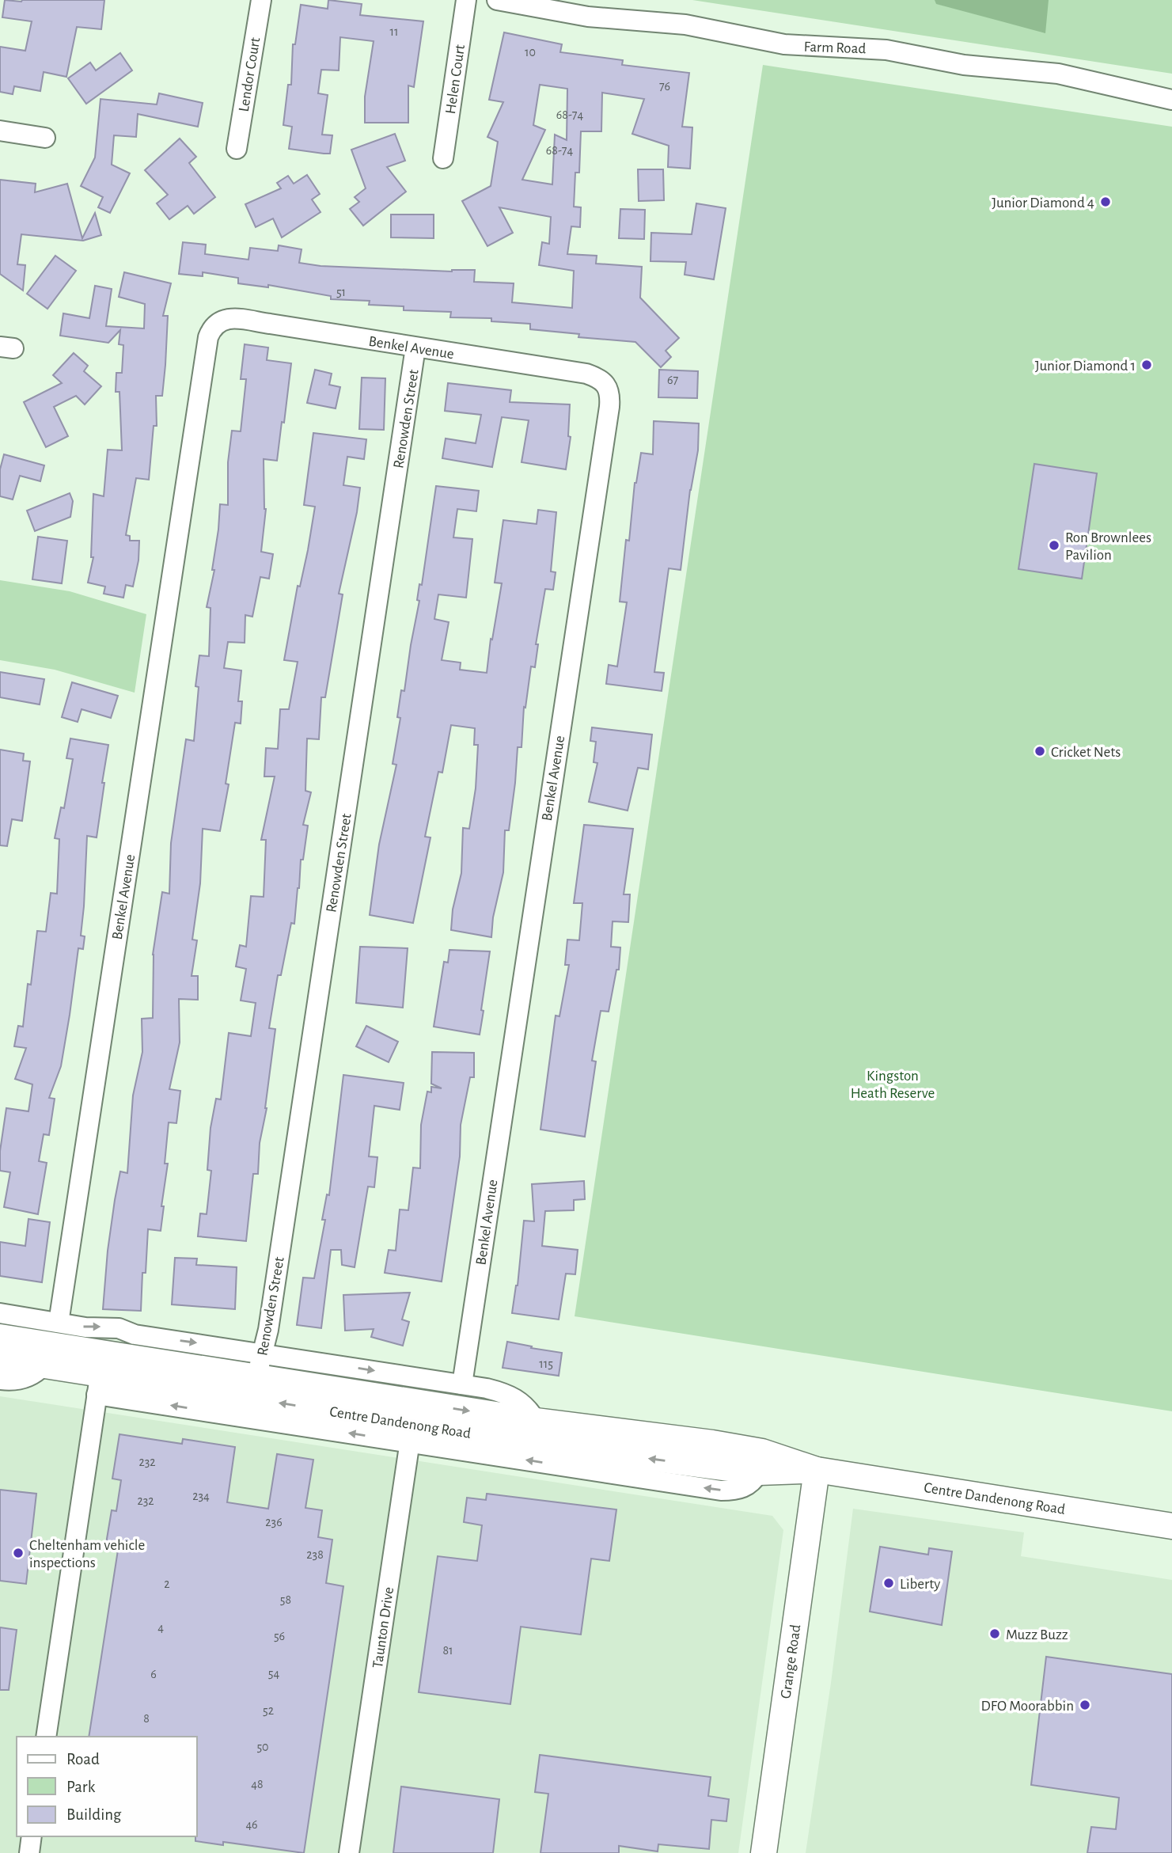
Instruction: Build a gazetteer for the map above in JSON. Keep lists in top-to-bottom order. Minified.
{"streets":{"main road":["Centre Dandenong Road","Grange Road"],"street":["Farm Road","Lendor Court","Helen Court","Benkel Avenue","Renowden Street","Taunton Drive"]},"crossings":[["Benkel Avenue","Renowden Street"],["Renowden Street","Centre Dandenong Road"],["Centre Dandenong Road","Taunton Drive"],["Centre Dandenong Road","Grange Road"]],"parks":["Kingston Heath Reserve"],"places":["Junior Diamond 4","Junior Diamond 1","Ron Brownlees Pavilion","Cricket Nets","Cheltenham vehicle inspections","Liberty","Muzz Buzz","DFO Moorabbin"],"house_numbers":["11","10","76","68-74","68-74","51","67","115","232","234","232","236","238","2","58","4","56","81","54","6","52","8","50","48","46"],"legend":["Road","Park","Building"]}
